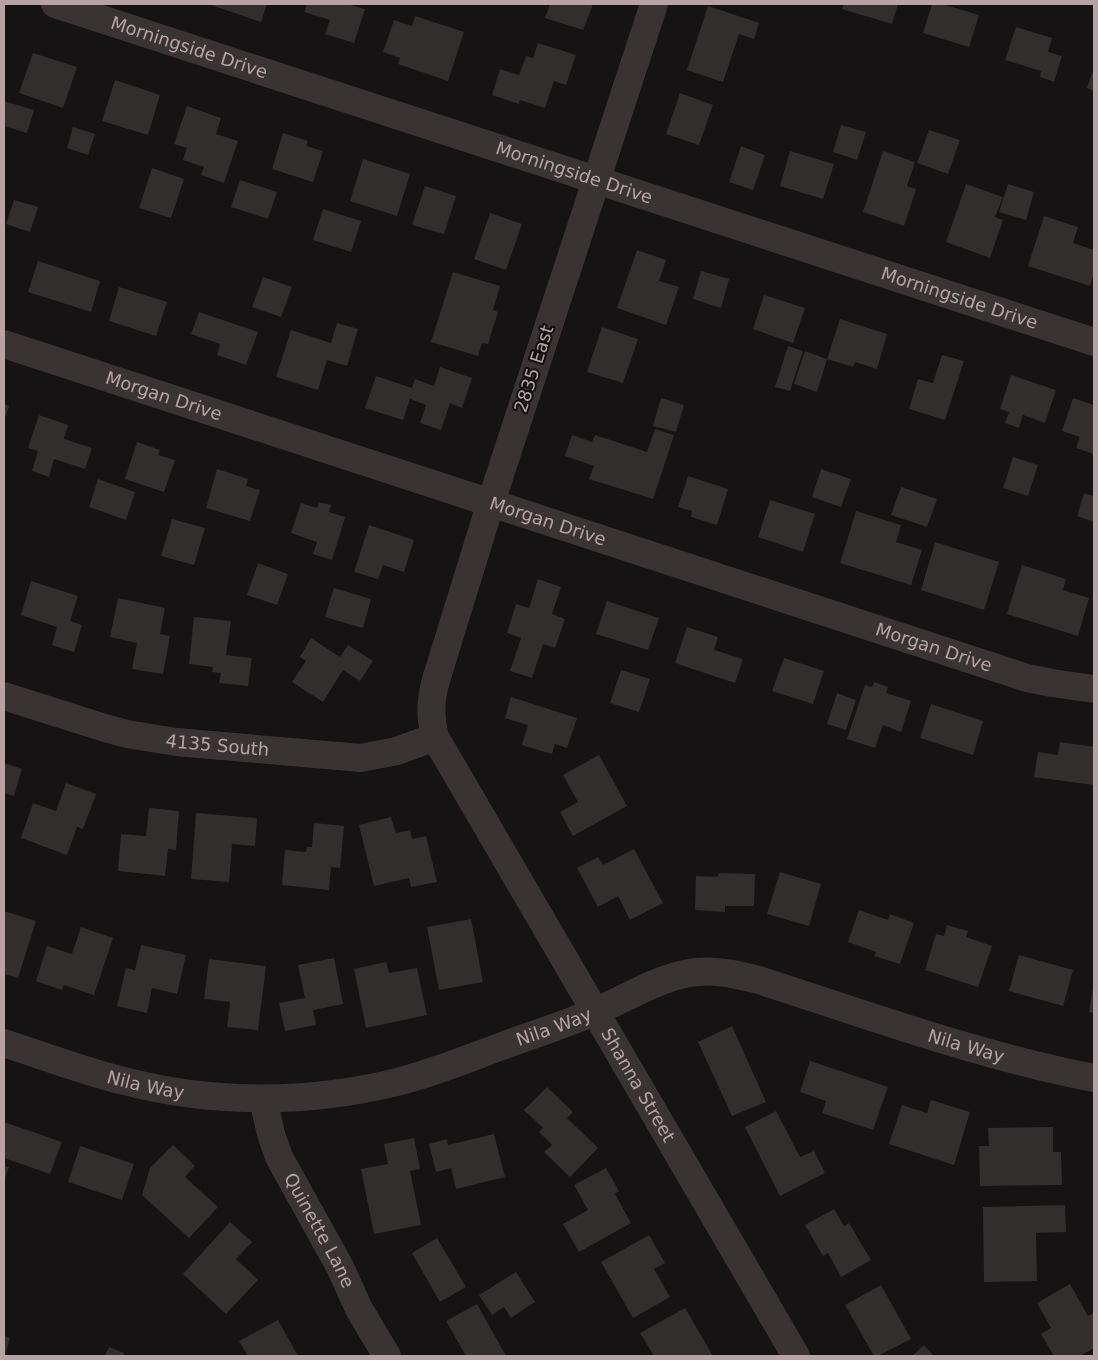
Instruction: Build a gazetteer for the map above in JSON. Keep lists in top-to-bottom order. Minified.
{"streets":{"street":["Morningside Drive","2835 East","Morgan Drive","4135 South","Nila Way","Shanna Street","Quinette Lane"]},"crossings":[["Morningside Drive","2835 East"],["2835 East","Morgan Drive"],["2835 East","4135 South"],["2835 East","Shanna Street"],["4135 South","Shanna Street"],["Nila Way","Shanna Street"],["Nila Way","Quinette Lane"]]}
